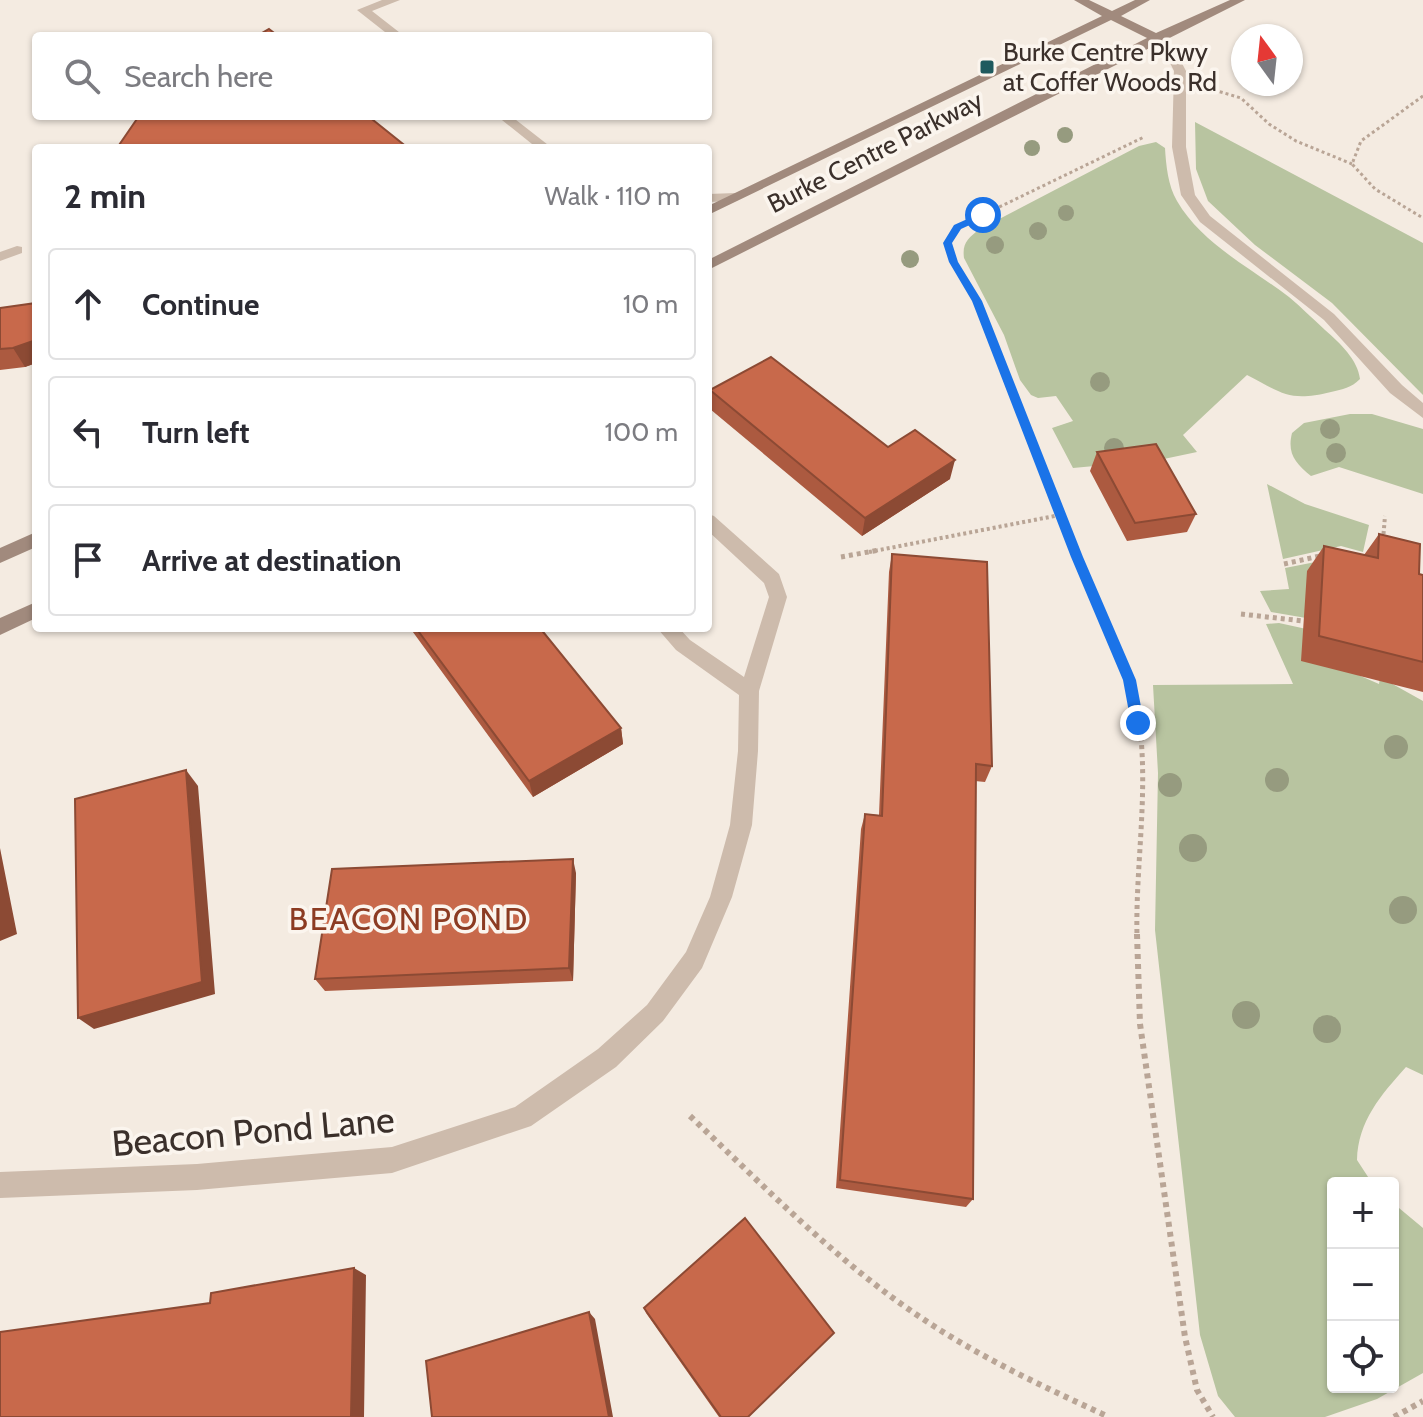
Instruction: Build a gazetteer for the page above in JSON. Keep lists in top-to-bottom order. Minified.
{"streets":{"main road":["Burke Centre Parkway"],"street":["Beacon Pond Lane"]},"districts":["BEACON POND"],"places":{"transit":["Burke Centre Pkwy at Coffer Woods Rd"]},"north":"top","page":{"search":"Search here","heading":["2 min","Walk · 110 m"],"list":[["Continue","10 m"],["Turn left","100 m"],"Arrive at destination"],"map_buttons":["+","−"]}}
